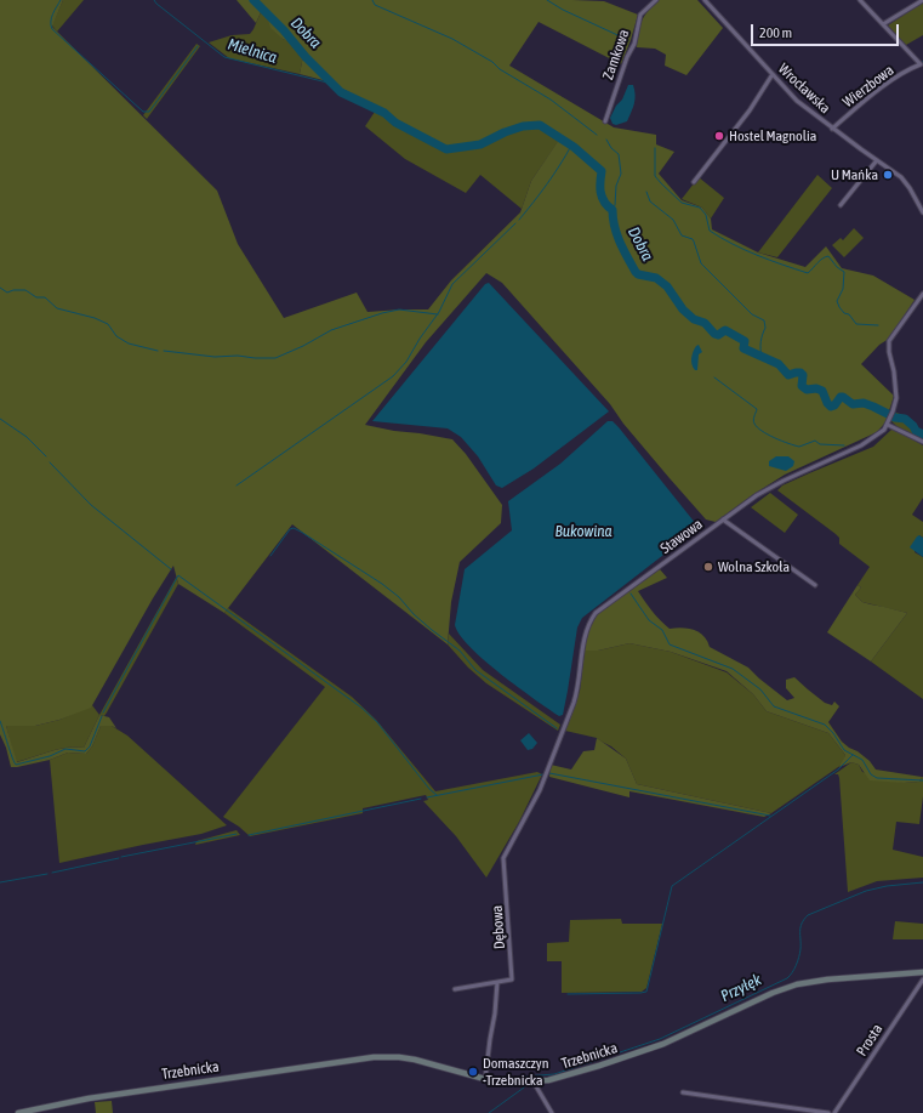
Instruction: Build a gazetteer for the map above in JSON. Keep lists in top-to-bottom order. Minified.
{"streets":{"street":["Zamkowa","Wierzbowa","Wrocławska","Stawowa","Dębowa","Prosta","Trzebnicka"]},"crossings":[["Wierzbowa","Wrocławska"],["Stawowa","Dębowa"]],"water":["Dobra","Mielnica","Bukowina","Przyłęk"],"places":["Hostel Magnolia","U Mańka","Wolna Szkoła","Domaszczyn -Trzebnicka"],"scale_bar":"200 m"}
